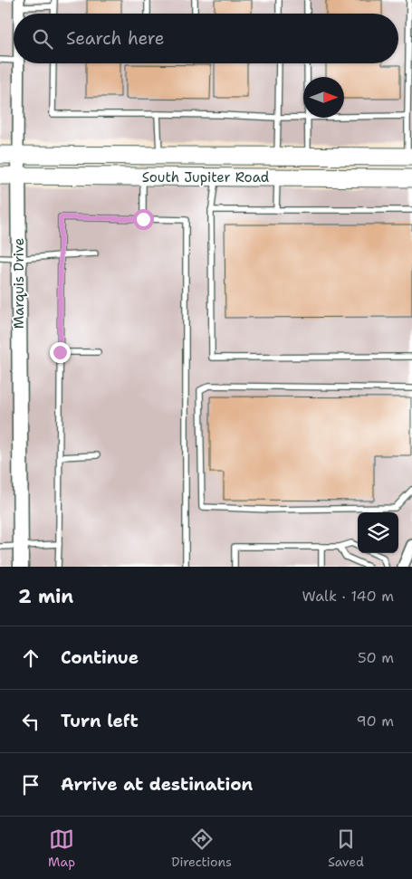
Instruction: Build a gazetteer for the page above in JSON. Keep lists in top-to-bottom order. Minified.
{"streets":{"main road":["South Jupiter Road"],"street":["Marquis Drive"]},"crossings":[["South Jupiter Road","Marquis Drive"]],"north":"right","page":{"search":"Search here","heading":["2 min","Walk · 140 m"],"list":[["Continue","50 m"],["Turn left","90 m"],"Arrive at destination"],"nav":["Map","Directions","Saved"]}}
